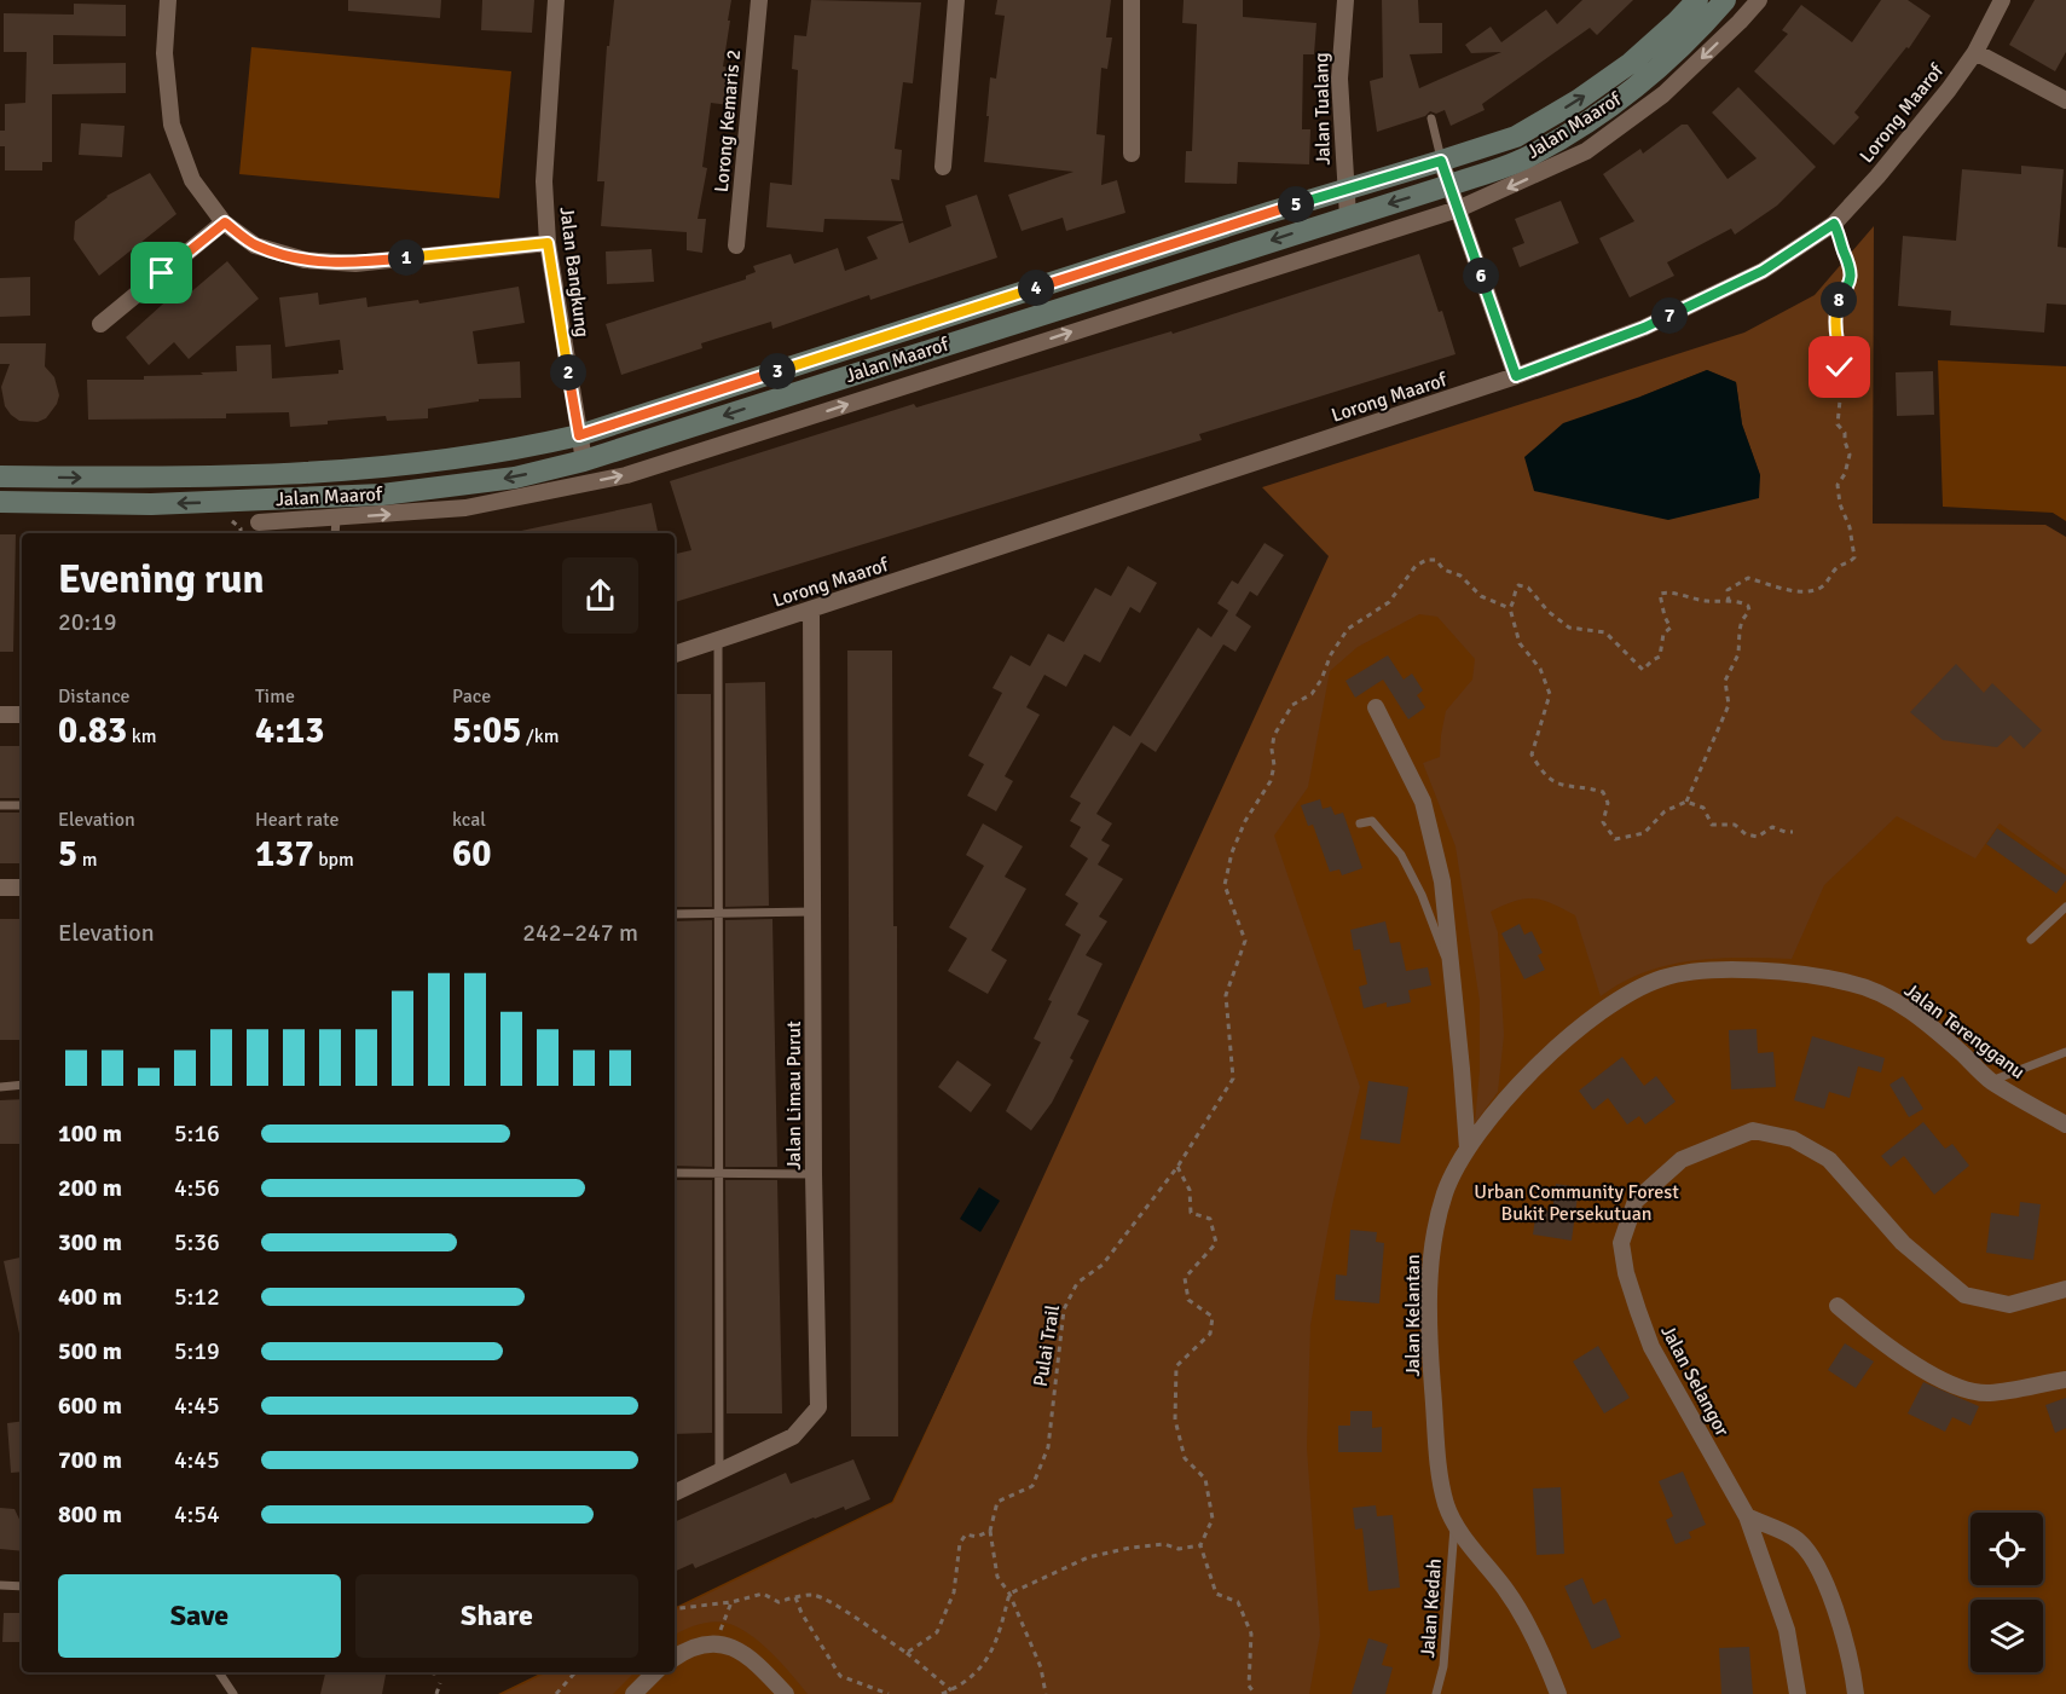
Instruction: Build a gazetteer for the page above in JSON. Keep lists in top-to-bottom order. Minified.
{"streets":{"main road":["Jalan Maarof"],"street":["Jalan Tualang","Lorong Maarof","Lorong Kemaris 2","Jalan Bangkung","Jalan Terengganu","Jalan Limau Purut","Jalan Kelantan","Jalan Selangor"],"lane":["Jalan Kedah"],"path":["Pulai Trail"]},"crossings":[["Jalan Tualang","Jalan Maarof"],["Lorong Maarof","Jalan Limau Purut"],["Jalan Maarof","Jalan Bangkung"],["Jalan Terengganu","Jalan Kelantan"],["Jalan Kelantan","Jalan Kedah"]],"parks":["Urban Community Forest Bukit Persekutuan"],"page":{"pins":["5","1","6","4","8","7","3","2"],"heading":["Evening run","20:19"],"stats":[["Distance","0.83 km"],["Time","4:13"],["Pace","5:05 /km"],["Elevation","5 m"],["Heart rate","137 bpm"],["kcal","60"]],"chart":["Elevation","242–247 m"],"list":[{"name":"100 m","note":"5:16"},{"name":"200 m","note":"4:56"},{"name":"300 m","note":"5:36"},{"name":"400 m","note":"5:12"},{"name":"500 m","note":"5:19"},{"name":"600 m","note":"4:45"},{"name":"700 m","note":"4:45"},{"name":"800 m","note":"4:54"}],"buttons":["Save","Share"]}}
